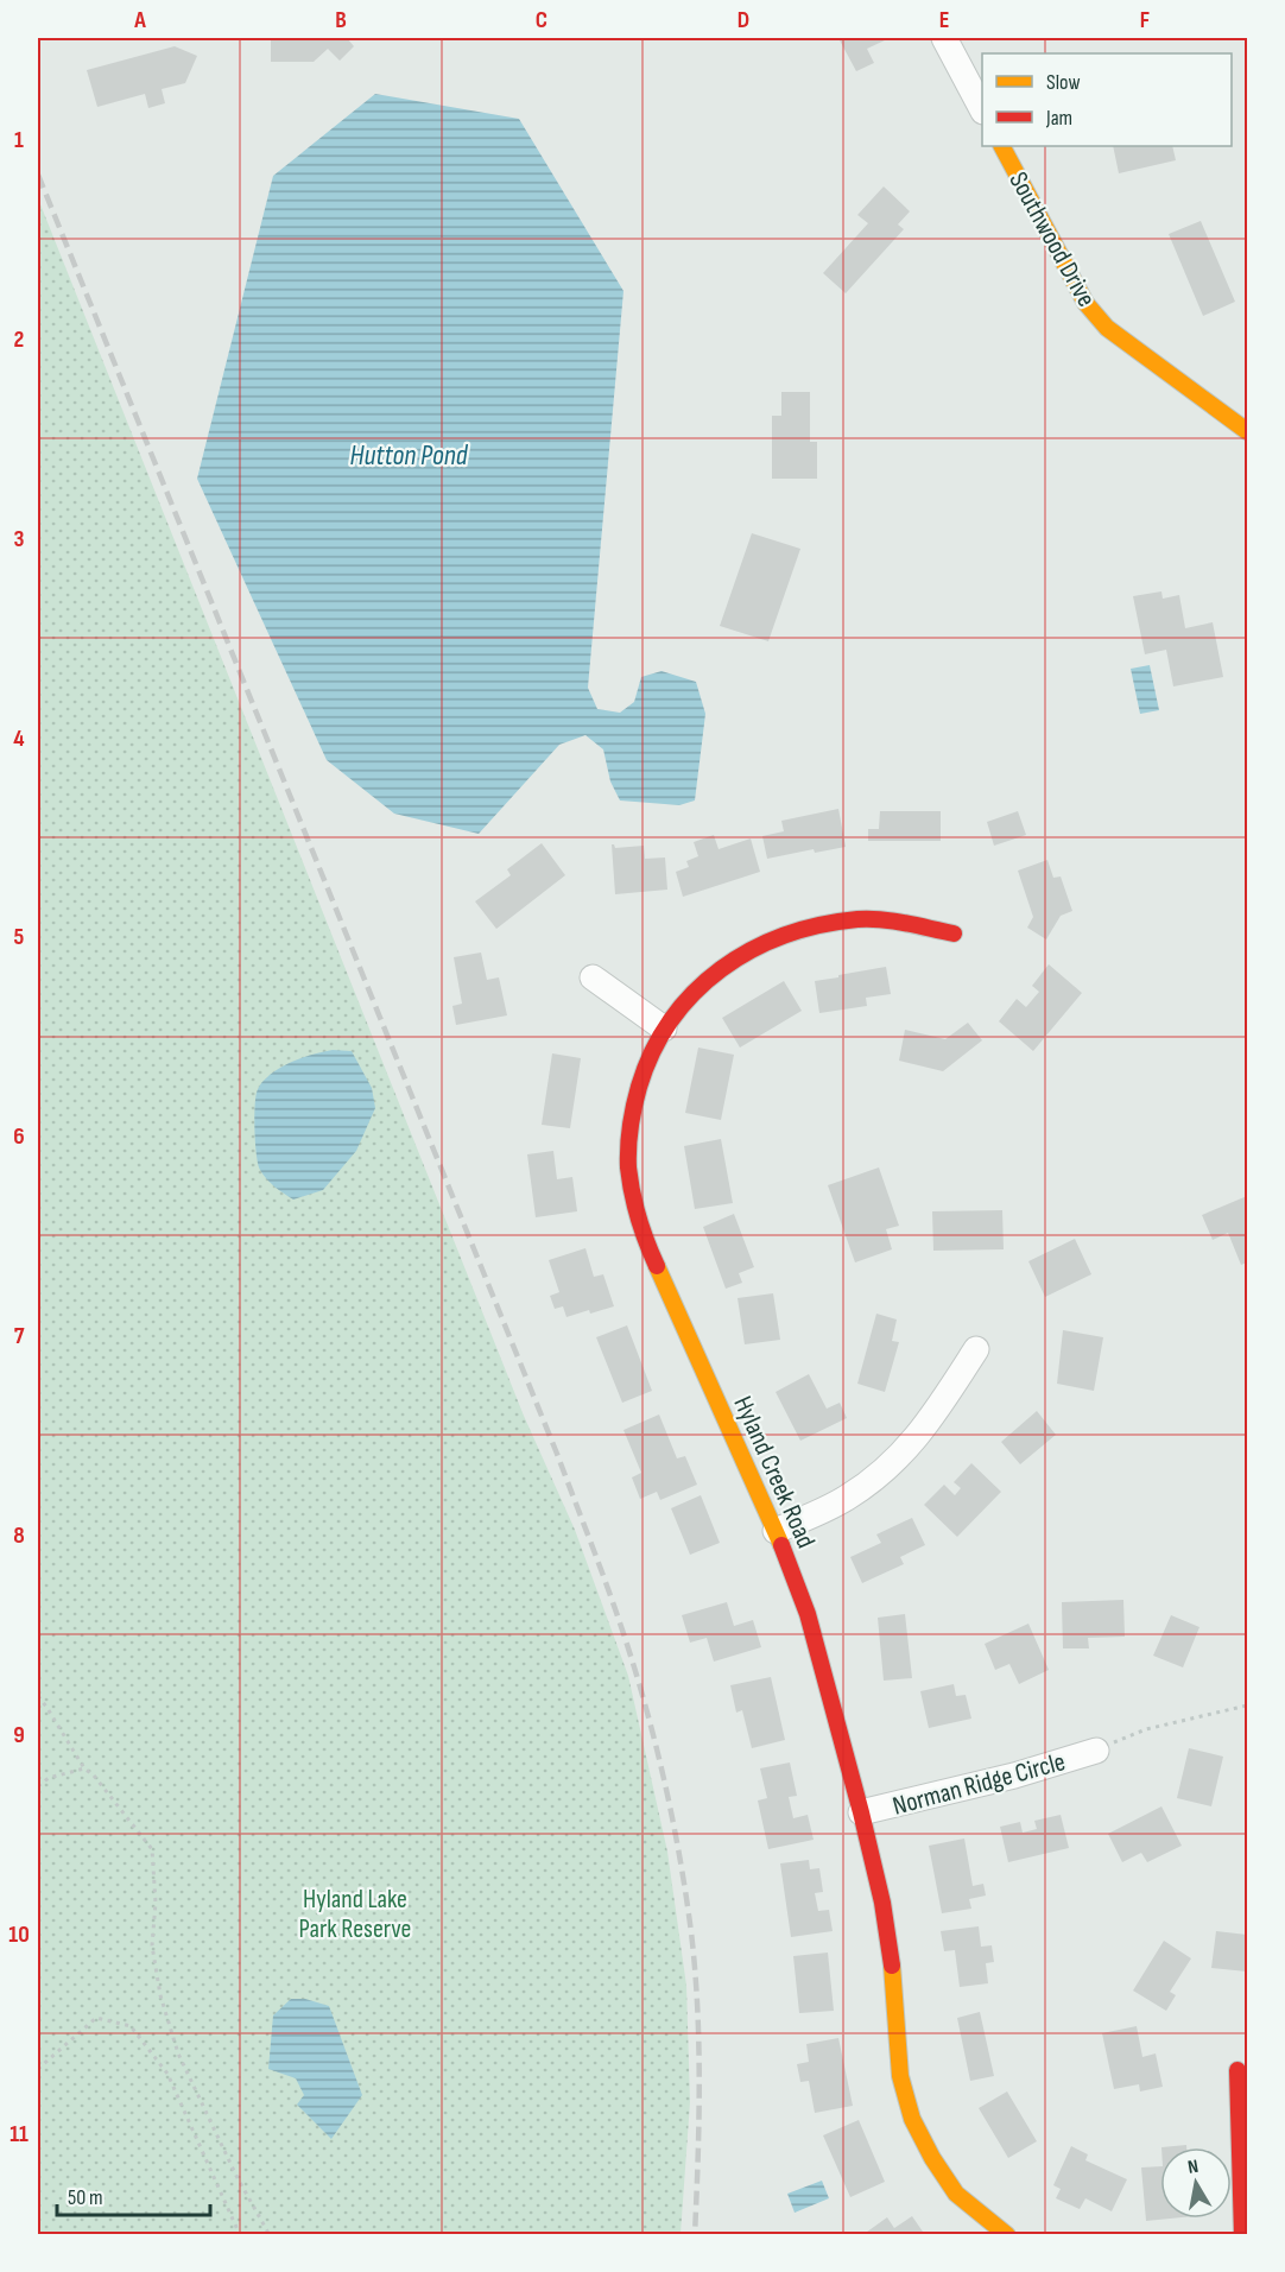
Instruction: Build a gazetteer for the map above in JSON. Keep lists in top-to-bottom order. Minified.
{"streets":{"street":["Southwood Drive","Hyland Creek Road","Norman Ridge Circle"]},"crossings":[["Hyland Creek Road","Norman Ridge Circle"]],"water":["Hutton Pond"],"parks":["Hyland Lake Park Reserve"],"legend":["Slow","Jam"],"scale_bar":"50 m","north":"top","grid":{"columns":["A","B","C","D","E","F"],"rows":["1","2","3","4","5","6","7","8","9","10","11"]}}
